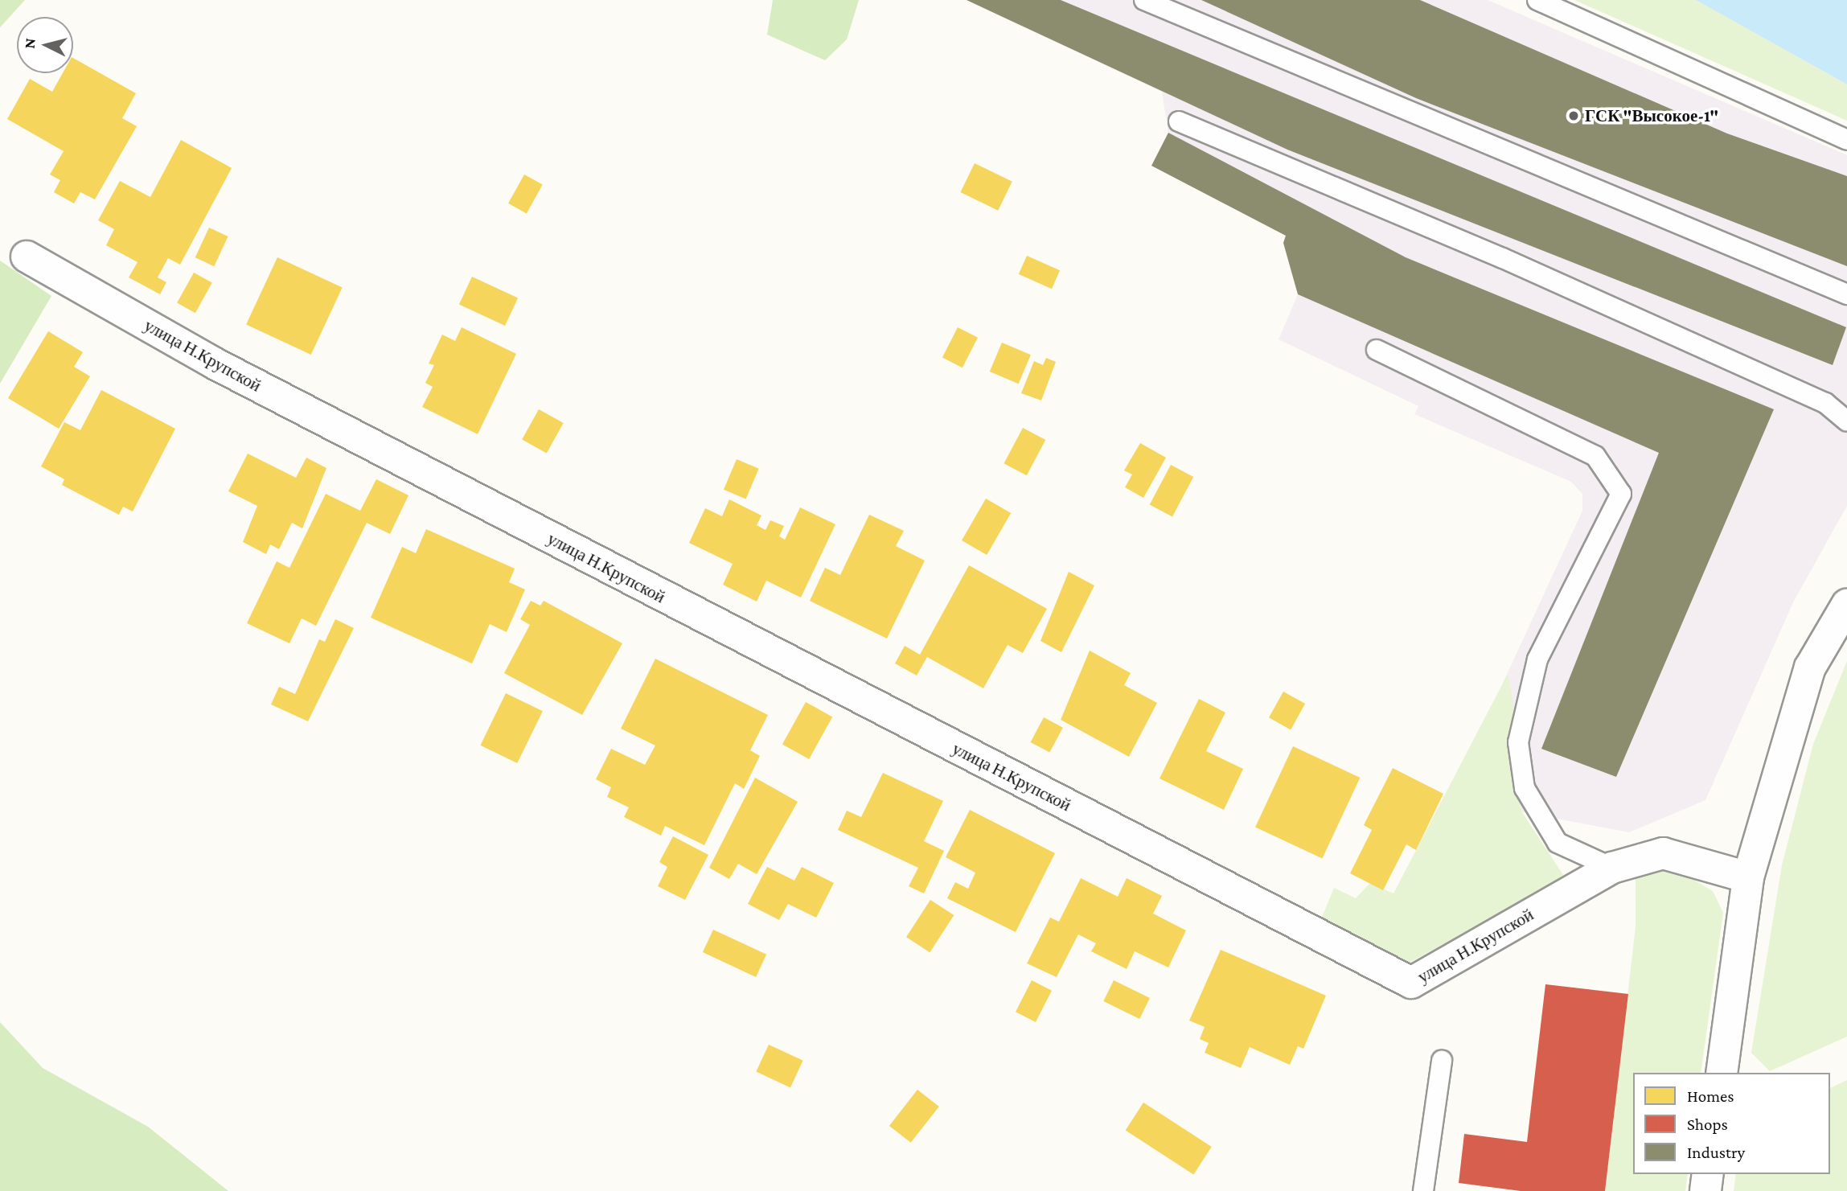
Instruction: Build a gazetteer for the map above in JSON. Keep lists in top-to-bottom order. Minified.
{"streets":{"street":["улица Н.Крупской"]},"places":["ГСК \"Высокое-1\""],"legend":["Homes","Shops","Industry"],"north":"left"}
